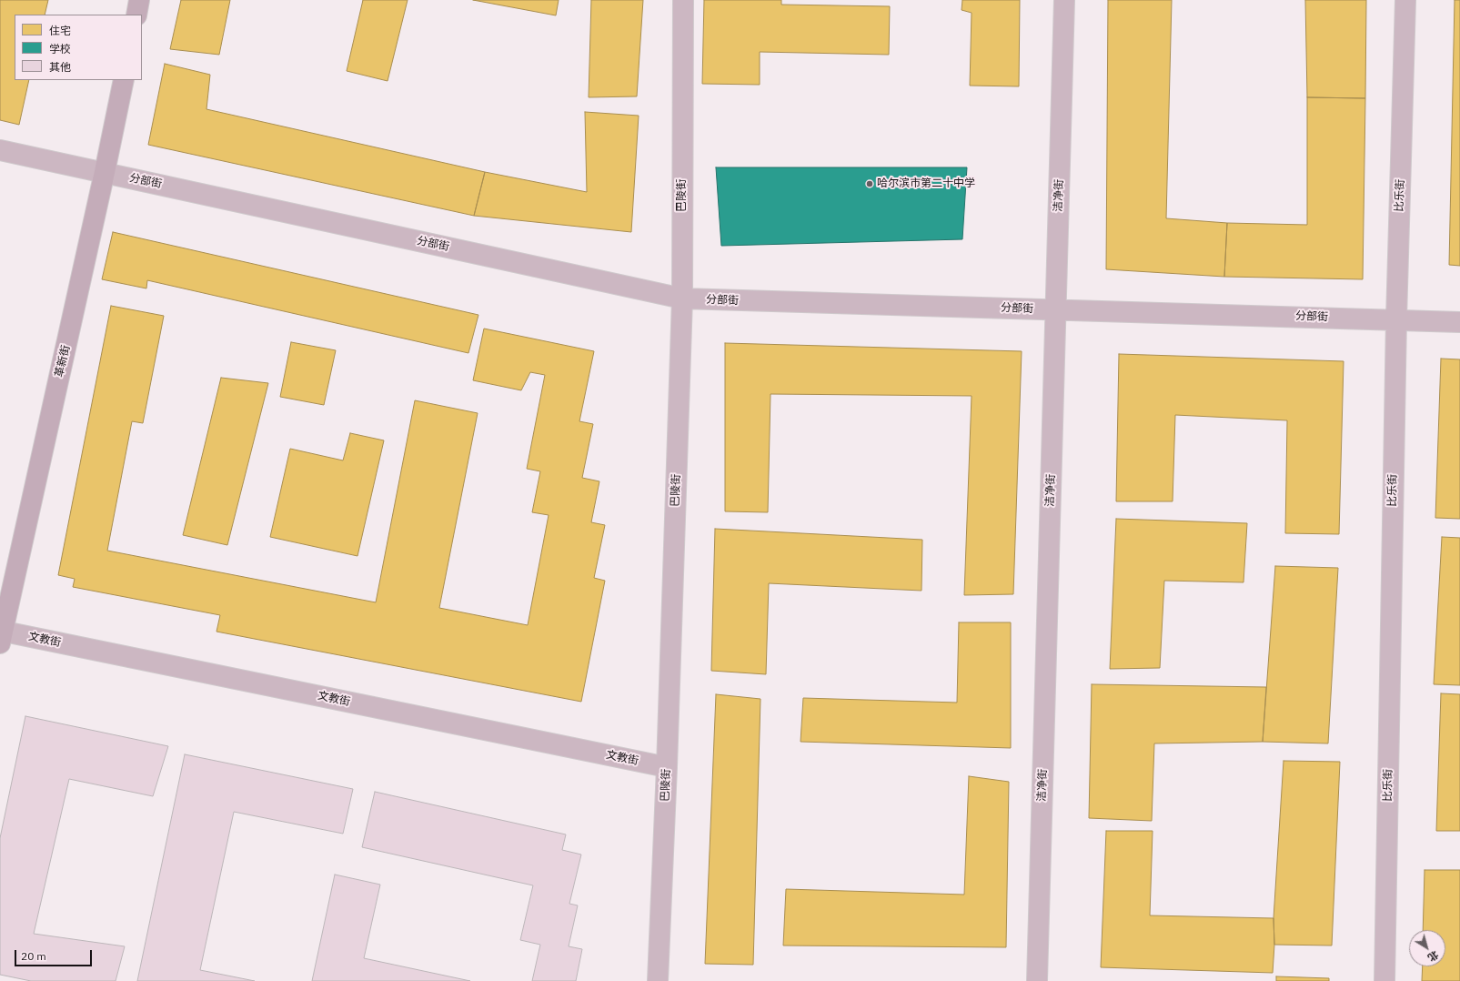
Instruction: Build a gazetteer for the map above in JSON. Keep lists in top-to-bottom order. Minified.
{"streets":{"main road":["革新街"],"street":["分部街","巴陵街","洁净街","比乐街","文教街"]},"crossings":[["分部街","巴陵街"],["分部街","洁净街"],["分部街","比乐街"],["分部街","革新街"],["巴陵街","文教街"],["革新街","文教街"]],"places":["哈尔滨市第二十中学"],"legend":["住宅","学校","其他"],"scale_bar":"20 m","north":"bottom right"}
